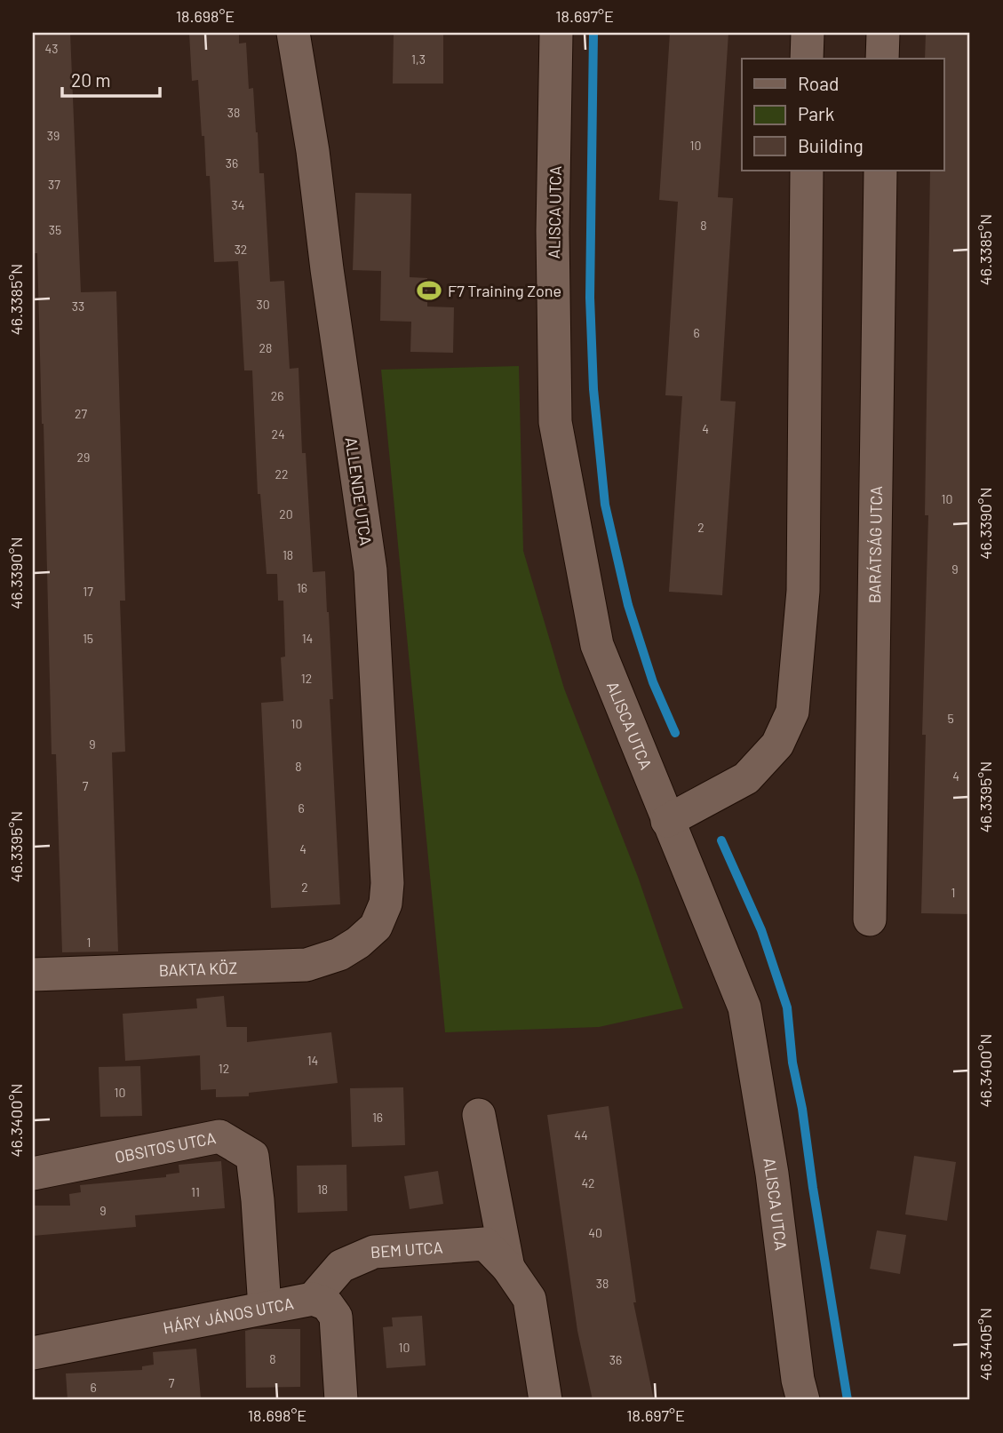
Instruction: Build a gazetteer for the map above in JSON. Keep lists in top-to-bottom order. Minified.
{"streets":{"street":["ALISCA UTCA","ALLENDE UTCA","BARÁTSÁG UTCA","BAKTA KÖZ","OBSITOS UTCA","BEM UTCA","HÁRY JÁNOS UTCA"]},"crossings":[["ALLENDE UTCA","BAKTA KÖZ"],["OBSITOS UTCA","HÁRY JÁNOS UTCA"],["BEM UTCA","HÁRY JÁNOS UTCA"]],"places":{"sports":["F7 Training Zone"]},"house_numbers":["43","1,3","38","39","10","36","37","34","8","35","32","30","33","6","28","26","27","4","24","29","22","10","20","2","18","9","16","17","15","14","12","5","10","9","8","4","7","6","4","2","1","1","14","12","10","16","44","42","18","11","9","40","38","10","8","36","7","6"],"legend":["Road","Park","Building"],"scale_bar":"20 m","coordinates":["18.698°E","18.697°E","46.3385°N","46.3390°N","46.3395°N","46.3400°N","46.3405°N"]}
